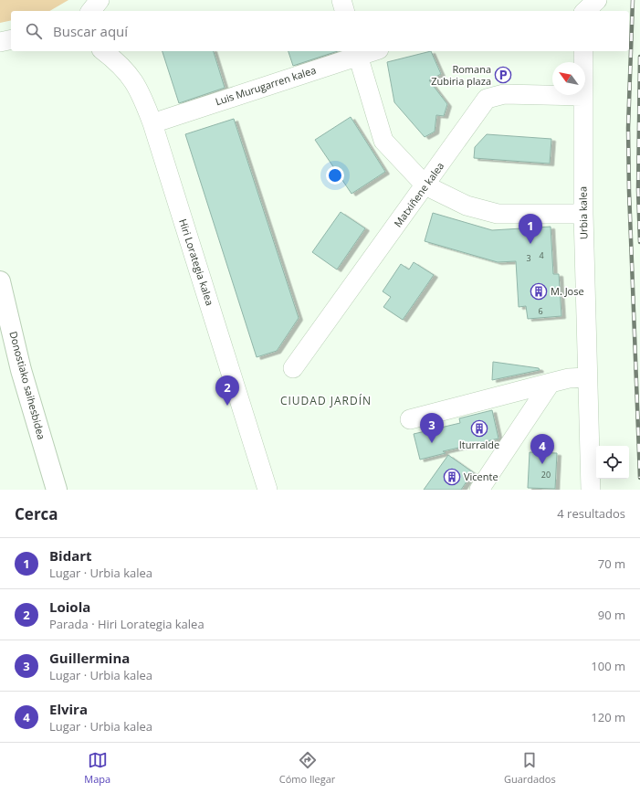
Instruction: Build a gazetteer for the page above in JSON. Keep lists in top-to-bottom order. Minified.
{"streets":{"highway":["Donostiako saihesbidea"],"street":["Luis Murugarren kalea","Matxiñene kalea","Urbia kalea","Hiri Lorategia kalea"]},"crossings":[["Luis Murugarren kalea","Hiri Lorategia kalea"],["Matxiñene kalea","Urbia kalea"]],"districts":["CIUDAD JARDÍN"],"places":{"parking":["Romana Zubiria plaza"],"building":["M. Jose","Iturralde","Vicente"]},"house_numbers":["4","3","6","20"],"north":"top left","page":{"search":"Buscar aquí","pins":["1","2","3","4"],"heading":["Cerca","4 resultados"],"list":[{"mark":"1","name":"Bidart","note":"Lugar · Urbia kalea","value":"70 m"},{"mark":"2","name":"Loiola","note":"Parada · Hiri Lorategia kalea","value":"90 m"},{"mark":"3","name":"Guillermina","note":"Lugar · Urbia kalea","value":"100 m"},{"mark":"4","name":"Elvira","note":"Lugar · Urbia kalea","value":"120 m"}],"nav":["Mapa","Cómo llegar","Guardados"]}}
